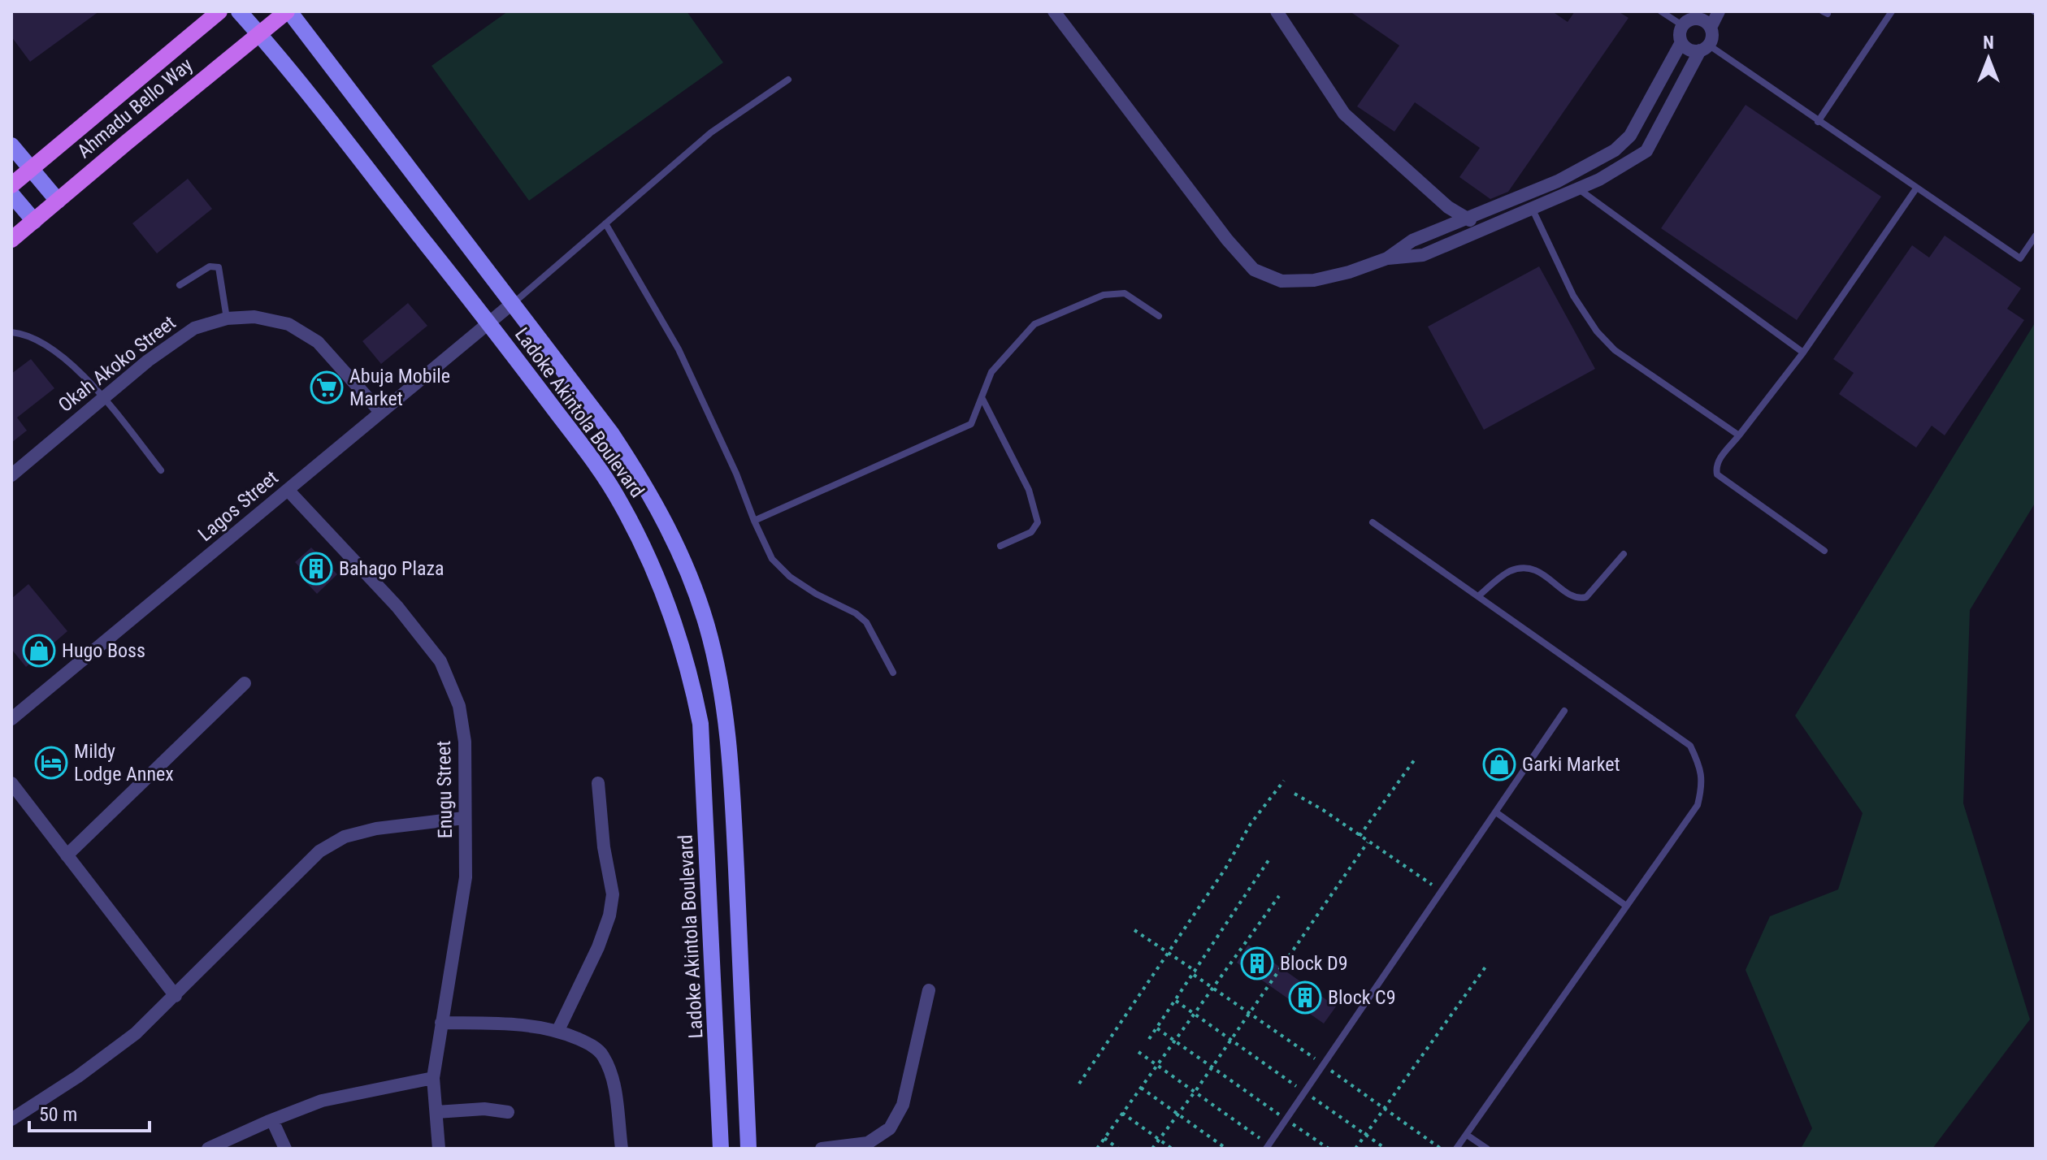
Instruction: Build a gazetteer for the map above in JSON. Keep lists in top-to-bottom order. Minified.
{"streets":{"main road":["Ahmadu Bello Way"],"street":["Okah Akoko Street","Ladoke Akintola Boulevard","Lagos Street","Enugu Street"]},"crossings":[["Ahmadu Bello Way","Ladoke Akintola Boulevard"],["Okah Akoko Street","Lagos Street"],["Ladoke Akintola Boulevard","Lagos Street"],["Lagos Street","Enugu Street"]],"places":{"supermarket":["Abuja Mobile Market"],"building":["Bahago Plaza","Block D9","Block C9"],"shop":["Hugo Boss","Garki Market"],"hotel":["Mildy Lodge Annex"]},"scale_bar":"50 m","north":"top"}
